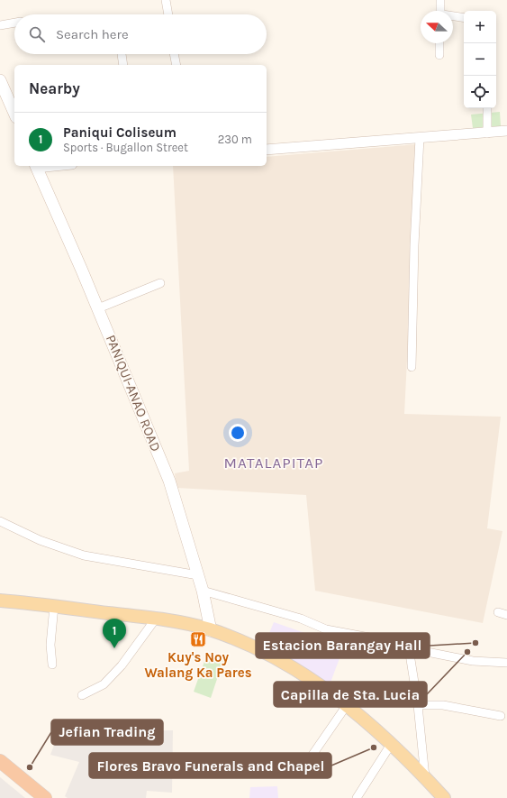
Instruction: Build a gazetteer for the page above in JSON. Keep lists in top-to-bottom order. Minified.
{"streets":{"main road":["PANIQUI-ANAO ROAD"]},"districts":["MATALAPITAP"],"places":{"restaurant":["Kuy's Noy Walang Ka Pares"],"other":["Estacion Barangay Hall","Capilla de Sta. Lucia","Flores Bravo Funerals and Chapel","Jefian Trading"]},"north":"left","page":{"map_buttons":["+","−"],"search":"Search here","heading":"Nearby","list":[{"mark":"1","name":"Paniqui Coliseum","note":"Sports · Bugallon Street","value":"230 m"}],"pins":"1"}}
